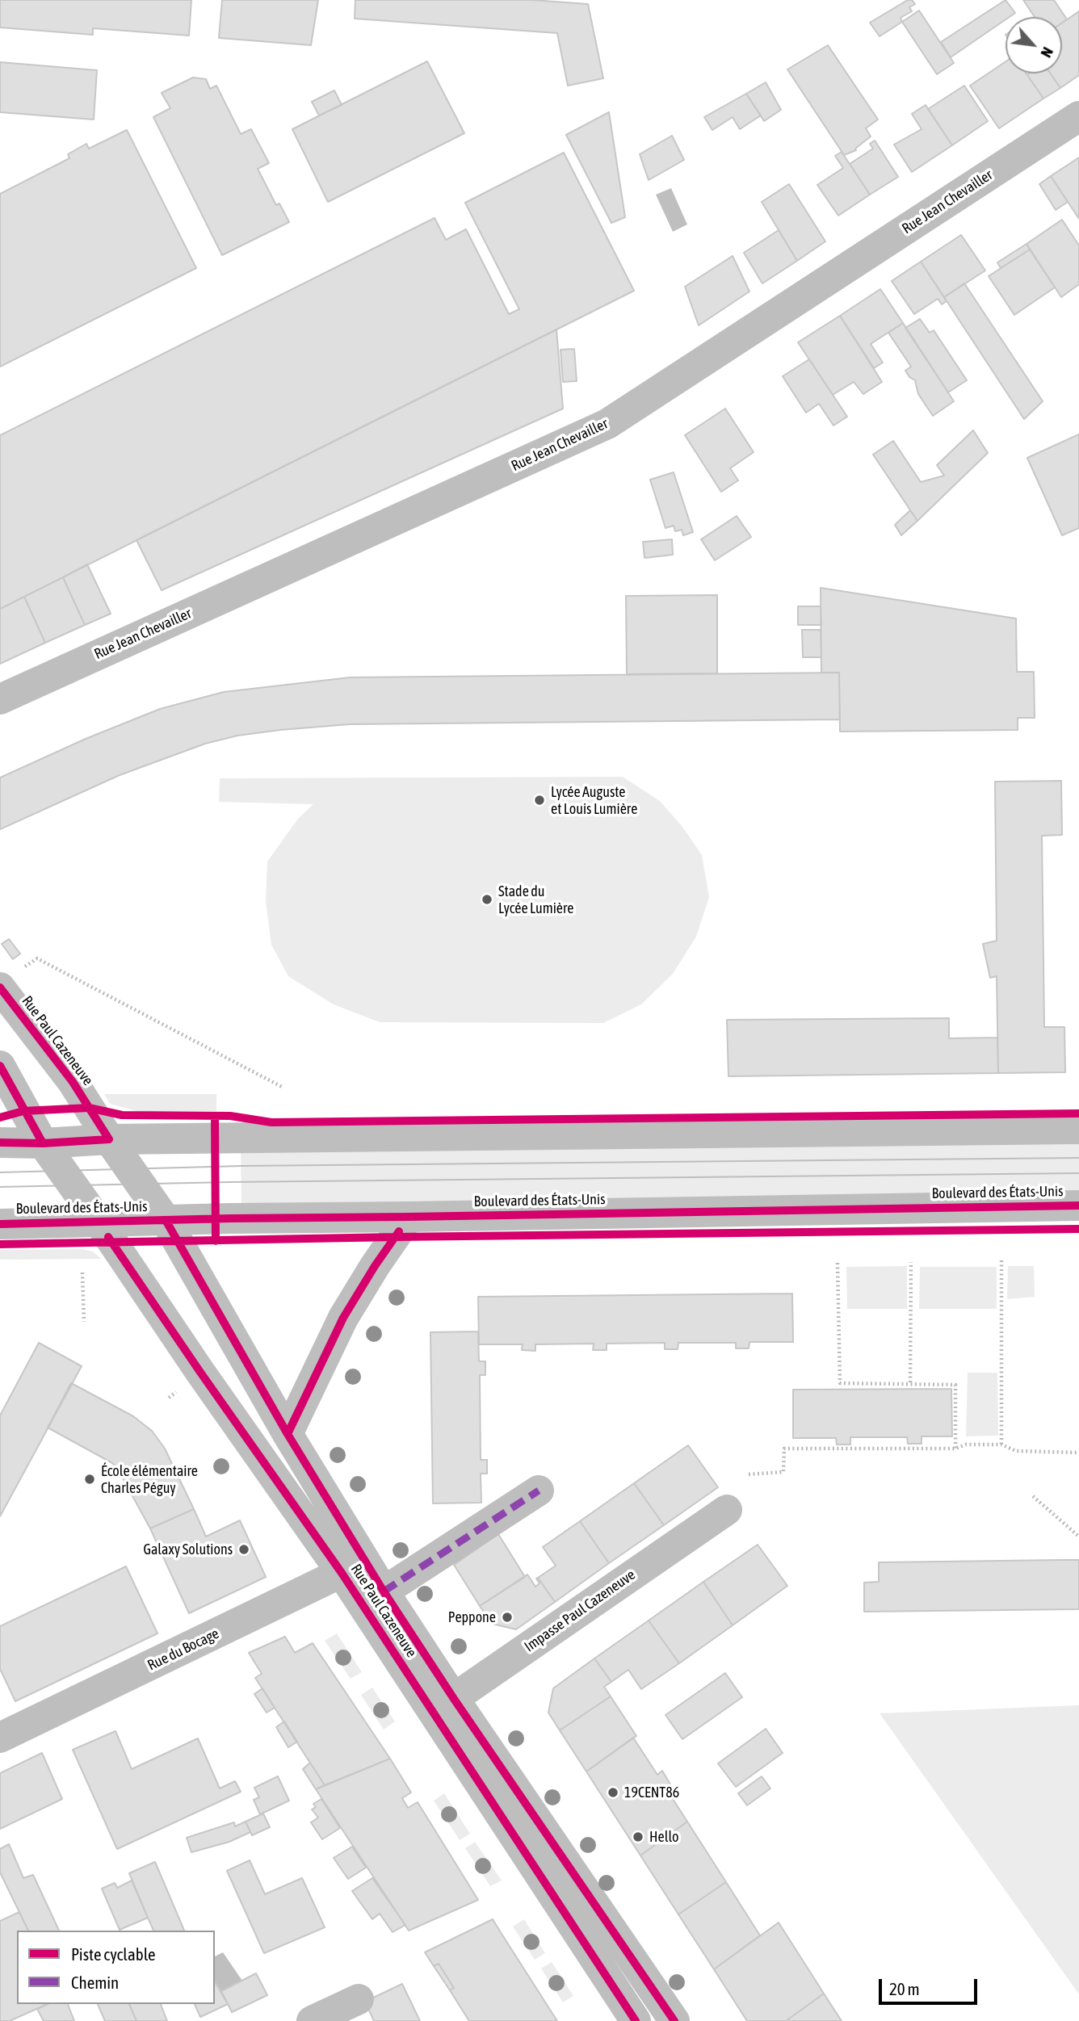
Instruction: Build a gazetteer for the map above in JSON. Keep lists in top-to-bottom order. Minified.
{"streets":{"street":["Rue Jean Chevailler","Rue Paul Cazeneuve","Boulevard des États-Unis","Impasse Paul Cazeneuve","Rue du Bocage"]},"crossings":[["Rue Paul Cazeneuve","Boulevard des États-Unis"],["Rue Paul Cazeneuve","Impasse Paul Cazeneuve"],["Rue Paul Cazeneuve","Rue du Bocage"]],"places":["Lycée Auguste et Louis Lumière","Stade du Lycée Lumière","École élémentaire Charles Péguy","Galaxy Solutions","Peppone","19CENT86","Hello"],"legend":["Piste cyclable","Chemin"],"scale_bar":"20 m","north":"bottom right"}
